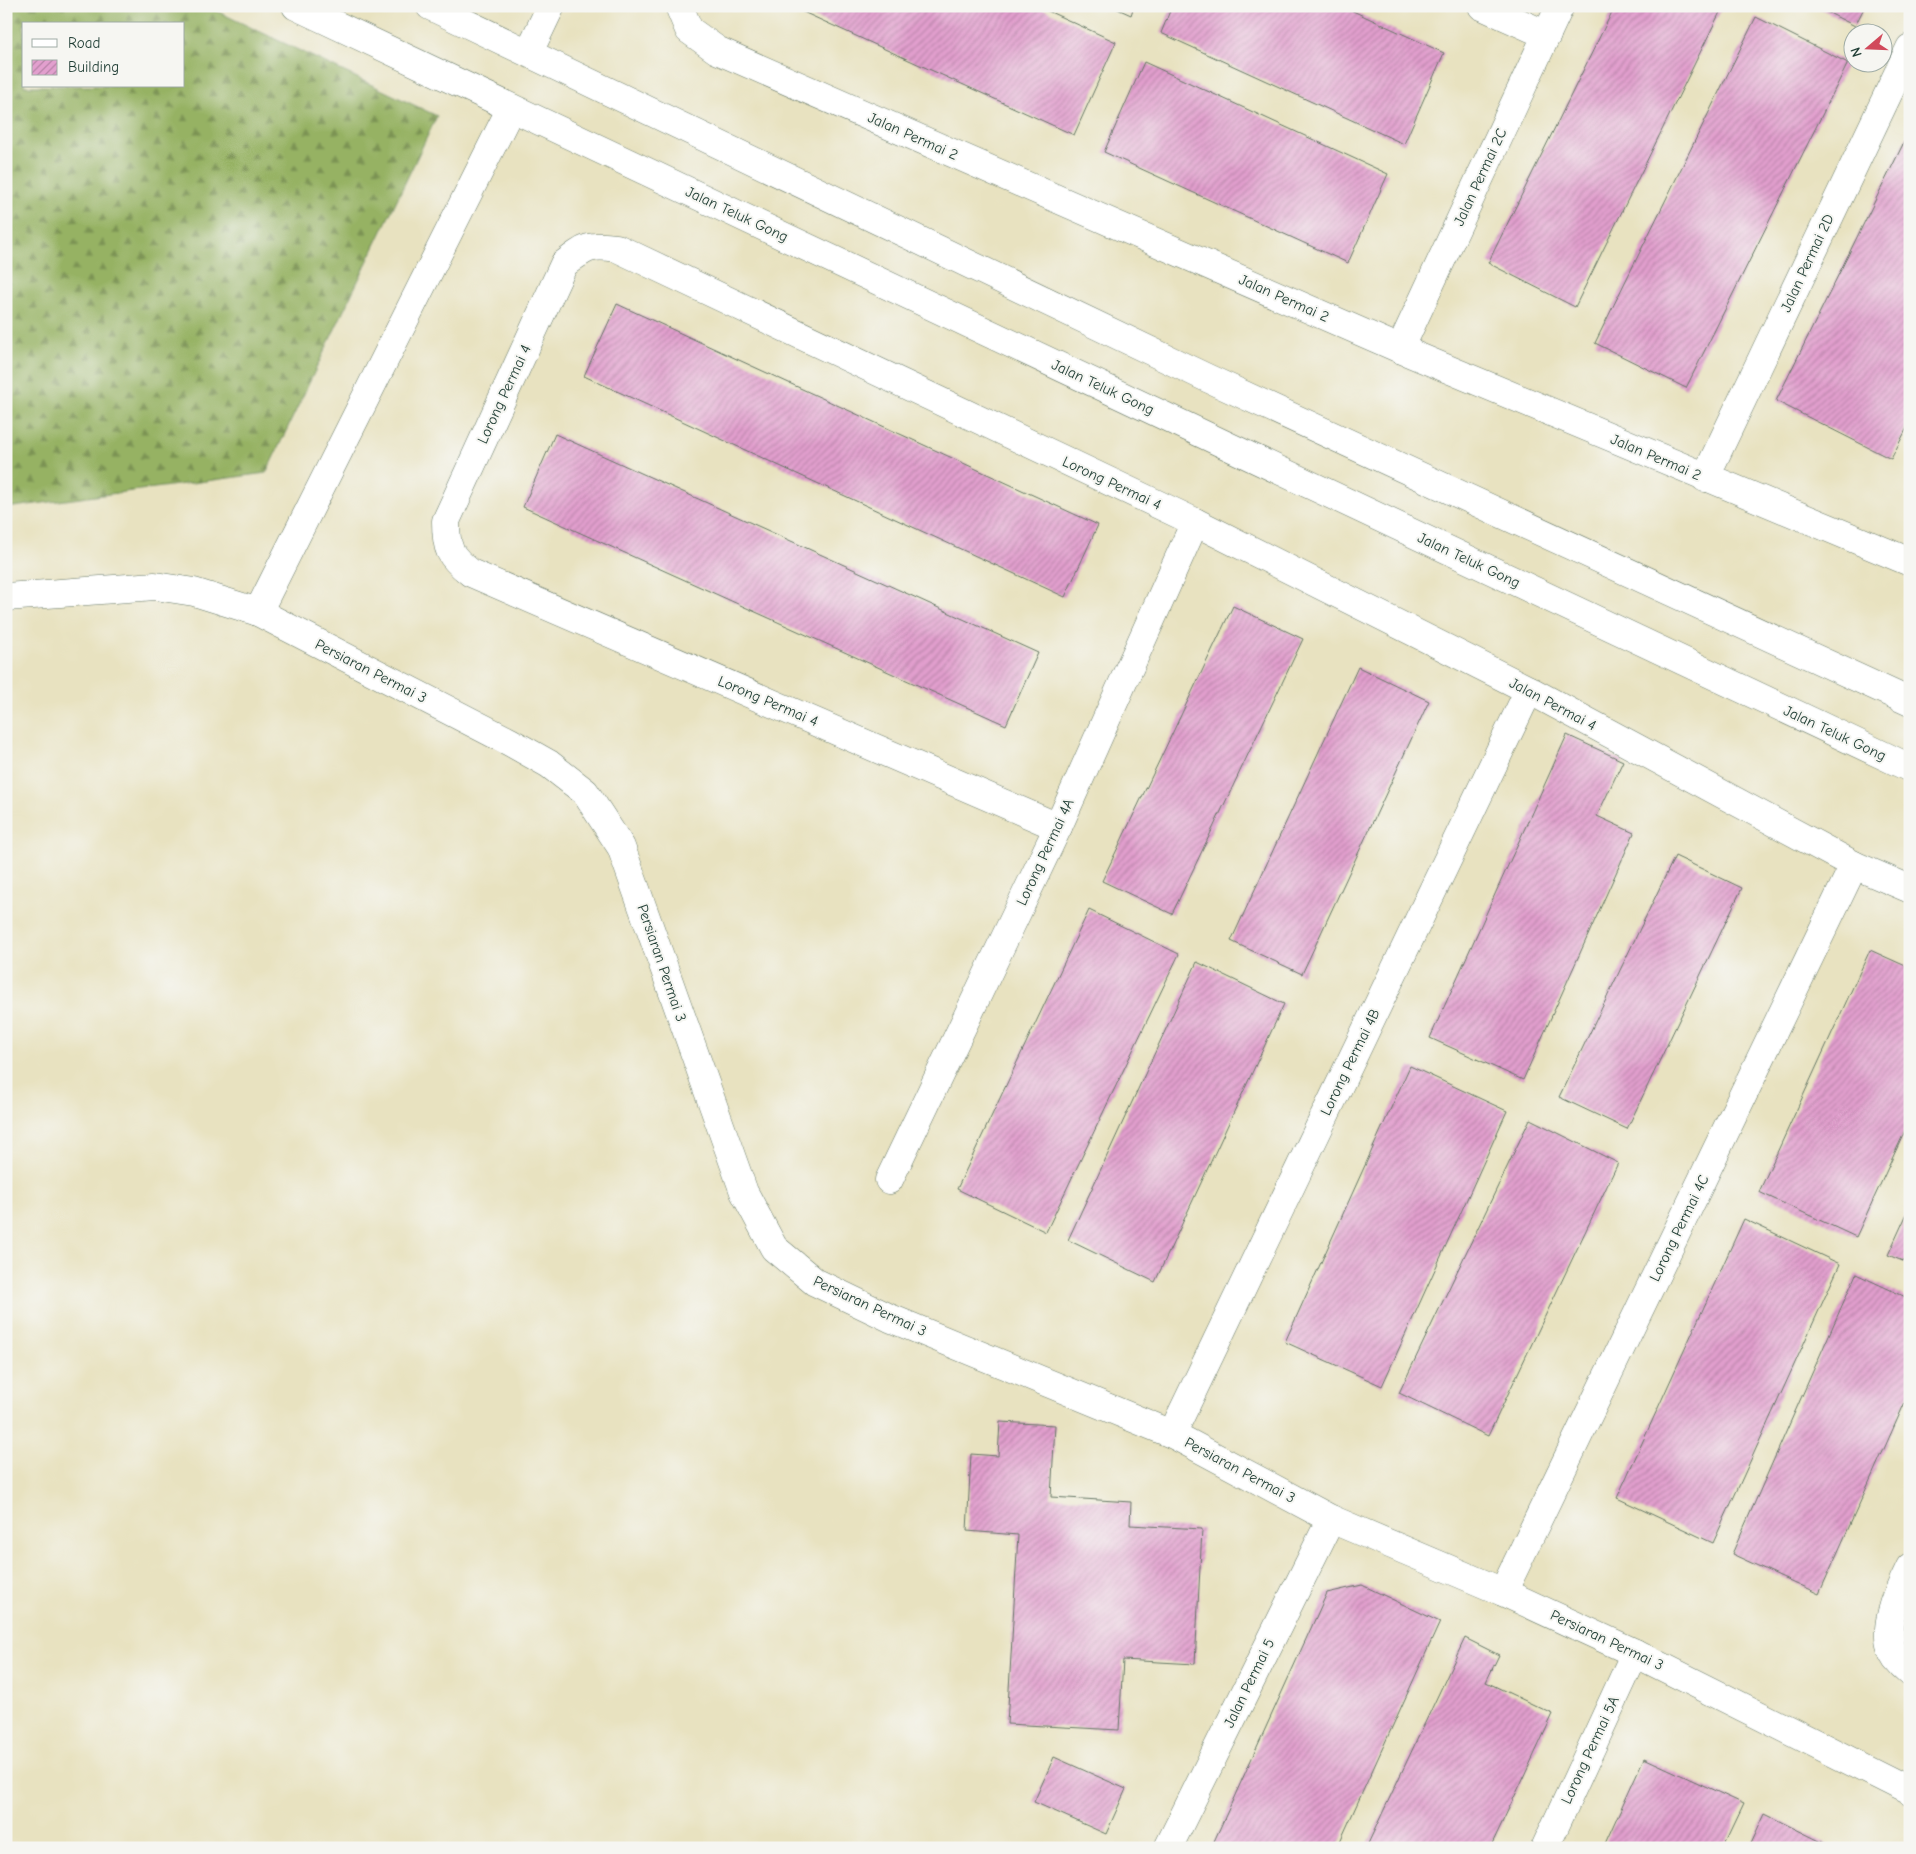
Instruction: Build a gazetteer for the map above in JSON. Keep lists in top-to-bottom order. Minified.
{"streets":{"street":["Jalan Permai 2","Jalan Permai 2C","Jalan Teluk Gong","Jalan Permai 2D","Lorong Permai 4","Persiaran Permai 3","Jalan Permai 4","Lorong Permai 4A","Lorong Permai 4B","Lorong Permai 4C","Jalan Permai 5","Lorong Permai 5A"]},"crossings":[["Jalan Permai 2","Jalan Permai 2C"],["Jalan Permai 2","Jalan Permai 2D"],["Lorong Permai 4","Jalan Permai 4"],["Lorong Permai 4","Lorong Permai 4A"],["Persiaran Permai 3","Lorong Permai 4B"],["Persiaran Permai 3","Lorong Permai 4C"],["Persiaran Permai 3","Jalan Permai 5"],["Persiaran Permai 3","Lorong Permai 5A"],["Jalan Permai 4","Lorong Permai 4A"],["Jalan Permai 4","Lorong Permai 4B"],["Jalan Permai 4","Lorong Permai 4C"]],"legend":["Road","Building"],"north":"left"}
